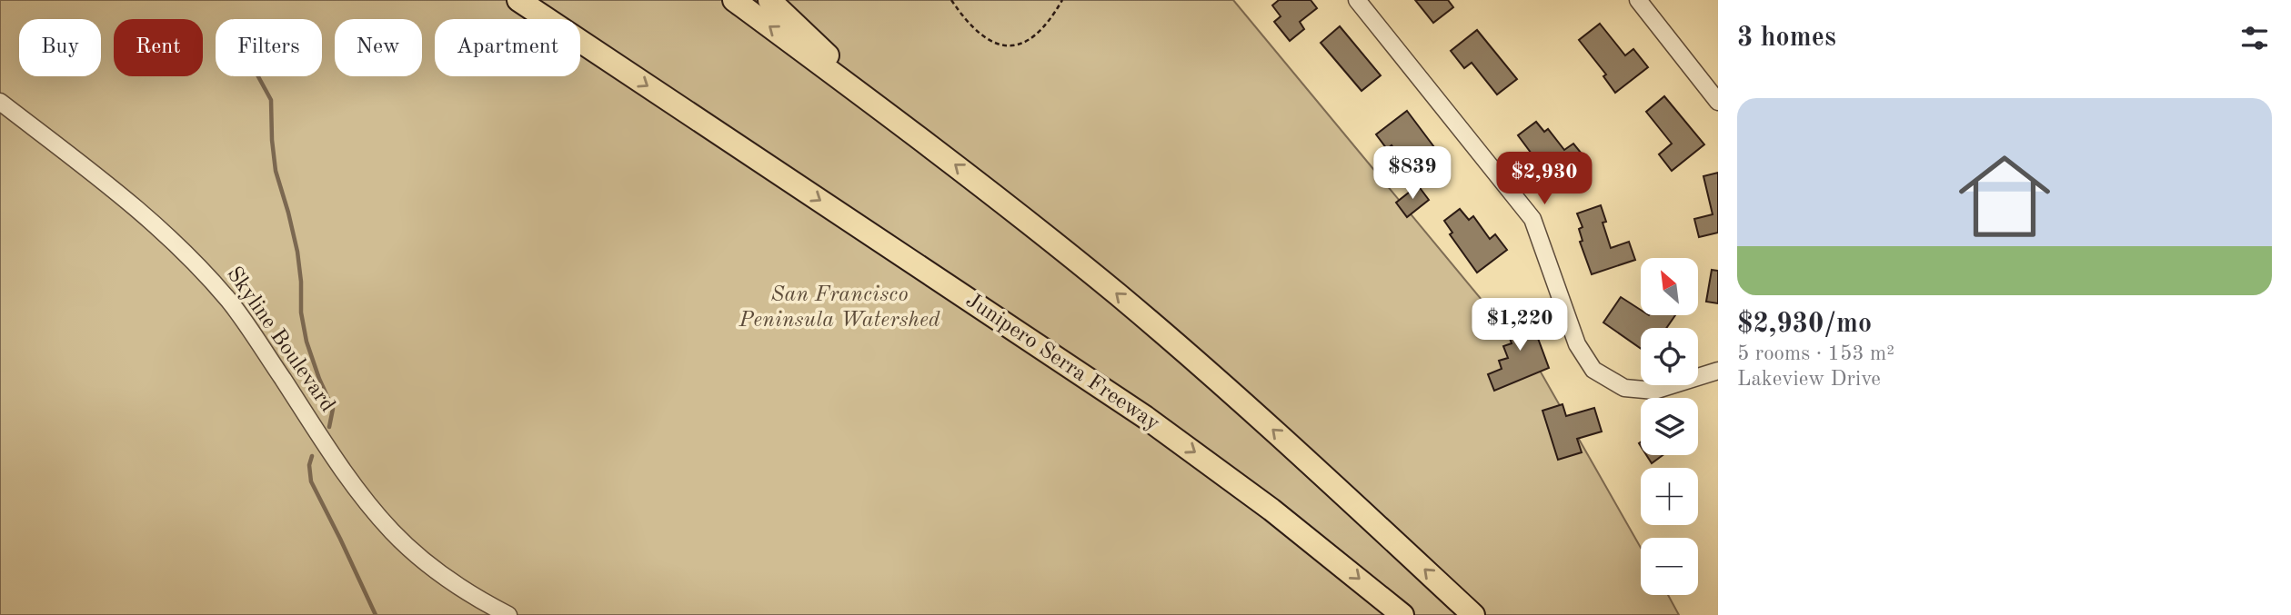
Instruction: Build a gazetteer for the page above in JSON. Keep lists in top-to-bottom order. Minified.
{"streets":{"highway":["Junipero Serra Freeway"],"street":["Skyline Boulevard"]},"parks":["San Francisco Peninsula Watershed"],"north":"top left","page":{"heading":"3 homes","chip":["Buy","Rent","Filters","New","Apartment"],"list":[{"name":"$2,930/mo","note":"5 rooms · 153 m² · Lakeview Drive"}],"price":["$839","$2,930","$1,220"],"map_buttons":["+","−"]}}
